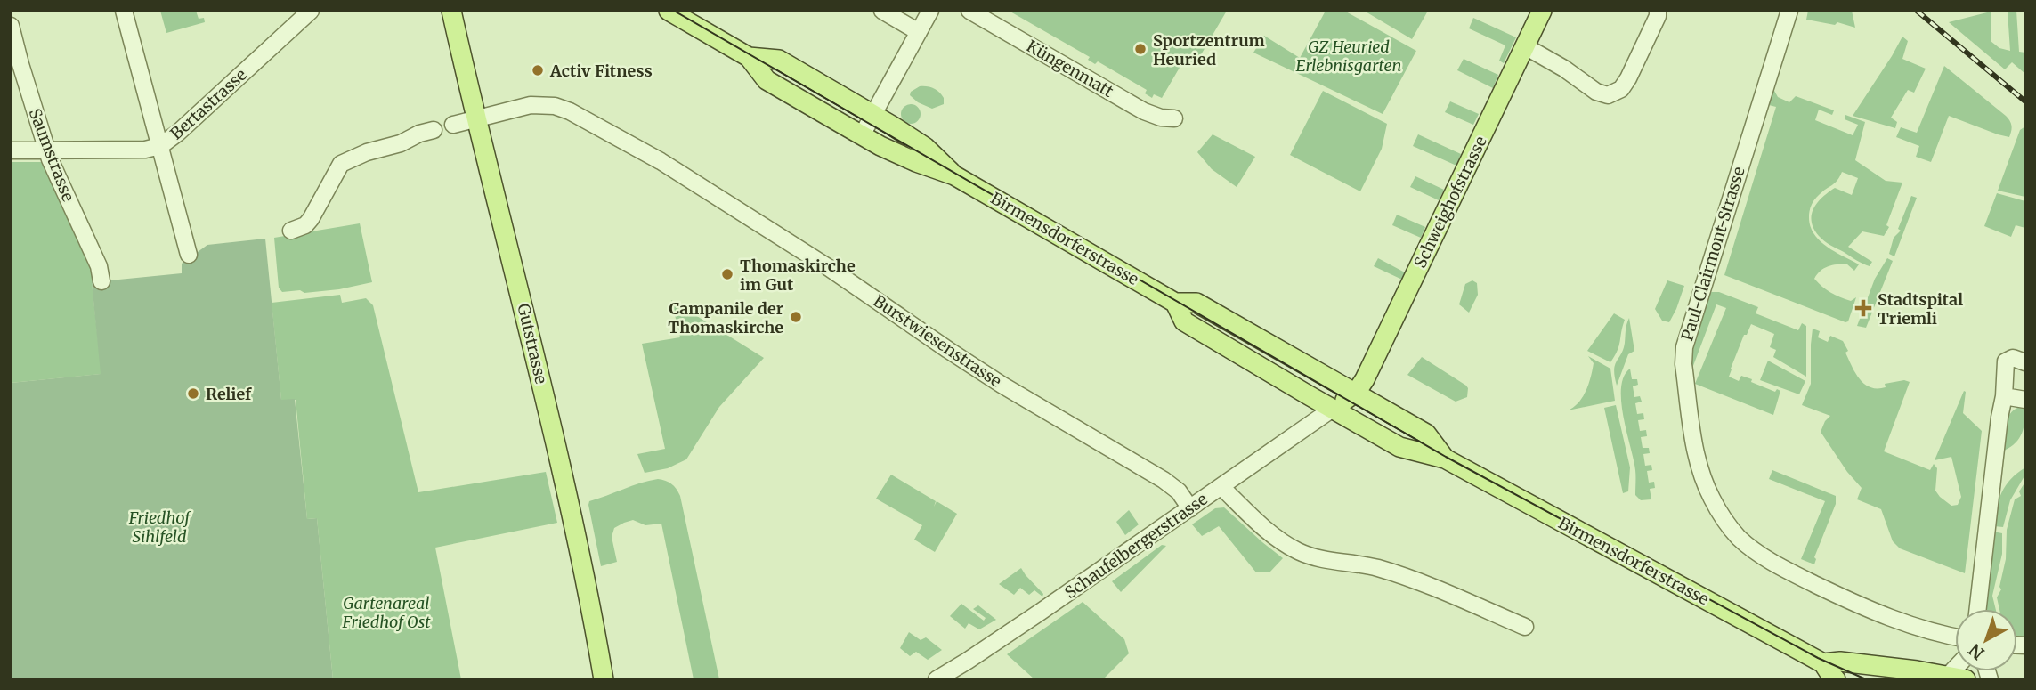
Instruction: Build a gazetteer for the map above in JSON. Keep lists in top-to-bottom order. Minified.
{"streets":{"main road":["Schweighofstrasse","Birmensdorferstrasse","Gutstrasse"],"street":["Küngenmatt","Bertastrasse","Saumstrasse","Paul-Clairmont-Strasse","Burstwiesenstrasse","Schaufelbergerstrasse"]},"crossings":[["Bertastrasse","Saumstrasse"],["Schweighofstrasse","Birmensdorferstrasse"],["Birmensdorferstrasse","Schaufelbergerstrasse"],["Burstwiesenstrasse","Gutstrasse"],["Burstwiesenstrasse","Schaufelbergerstrasse"]],"parks":["GZ Heuried Erlebnisgarten","Friedhof Sihlfeld","Gartenareal Friedhof Ost"],"places":{"other":["Sportzentrum Heuried","Activ Fitness","Thomaskirche im Gut","Campanile der Thomaskirche","Relief"],"health":["Stadtspital Triemli"]},"north":"bottom left"}
